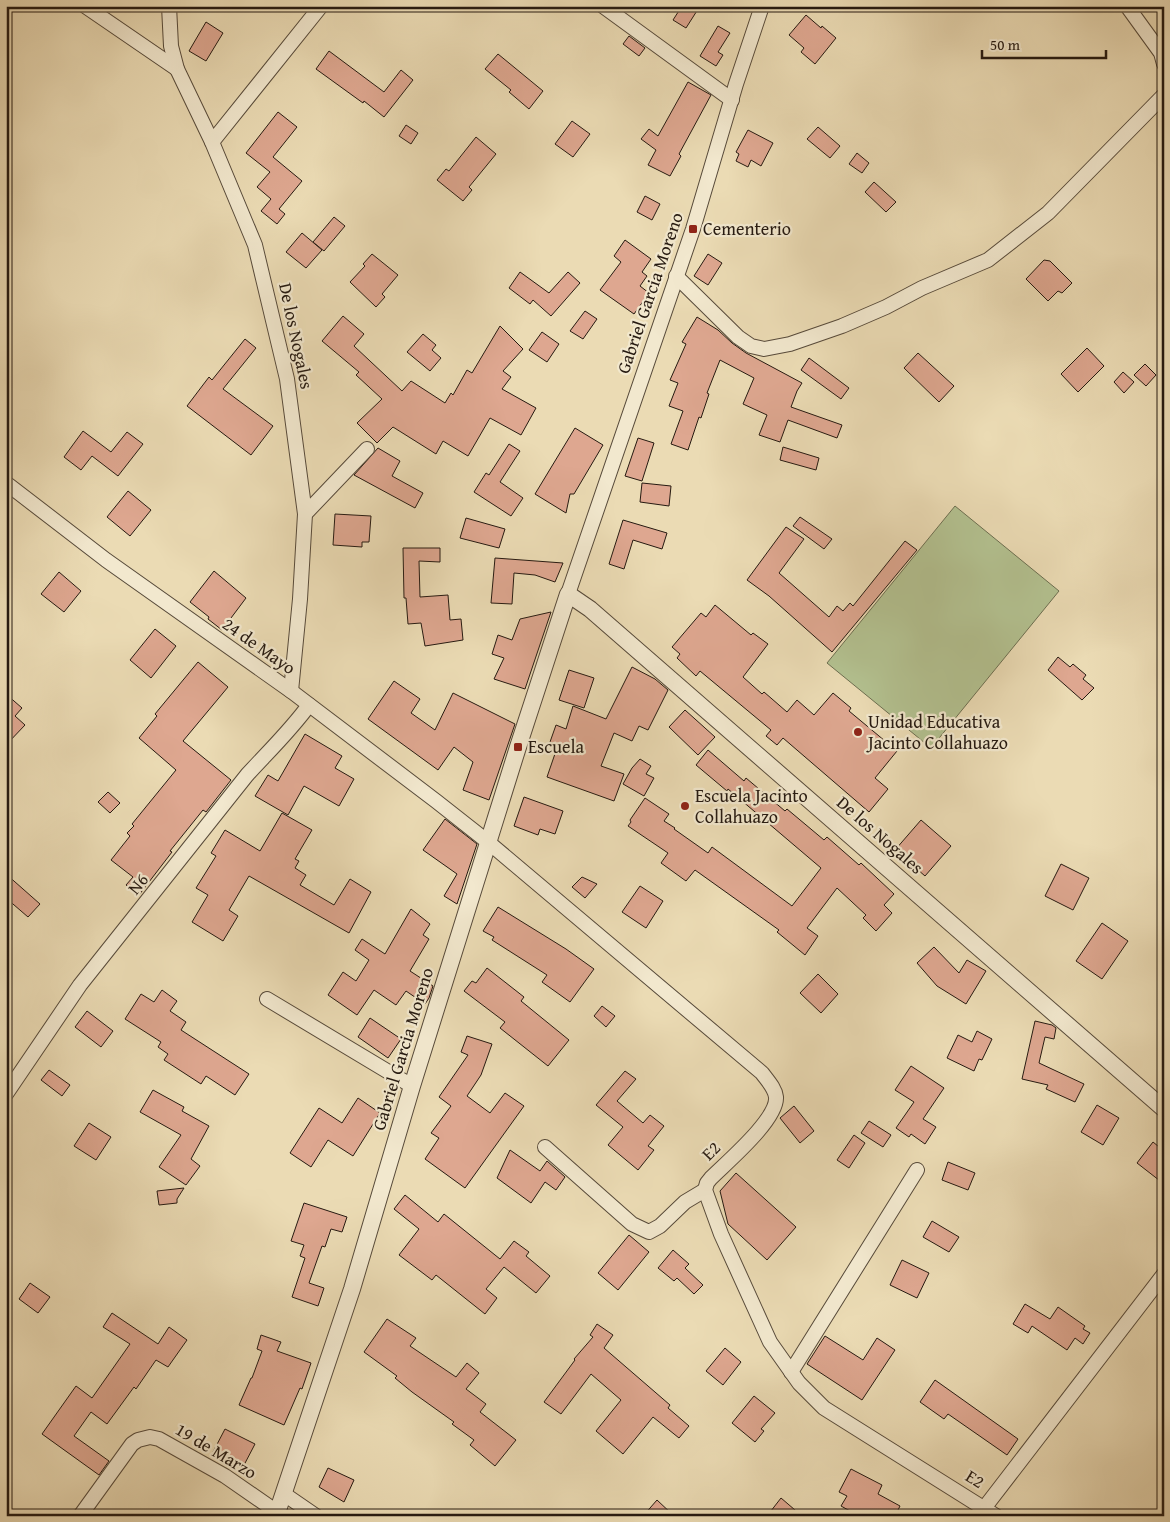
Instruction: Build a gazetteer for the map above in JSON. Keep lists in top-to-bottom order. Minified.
{"streets":{"street":["Gabriel Garcia Moreno","De los Nogales","24 de Mayo","N6","E2","19 de Marzo"]},"crossings":[["Gabriel Garcia Moreno","De los Nogales"],["Gabriel Garcia Moreno","24 de Mayo"],["Gabriel Garcia Moreno","E2"],["Gabriel Garcia Moreno","19 de Marzo"],["De los Nogales","24 de Mayo"],["24 de Mayo","N6"],["24 de Mayo","E2"]],"places":{"transit":["Cementerio","Escuela"],"other":["Unidad Educativa Jacinto Collahuazo","Escuela Jacinto Collahuazo"]},"scale_bar":"50 m"}
